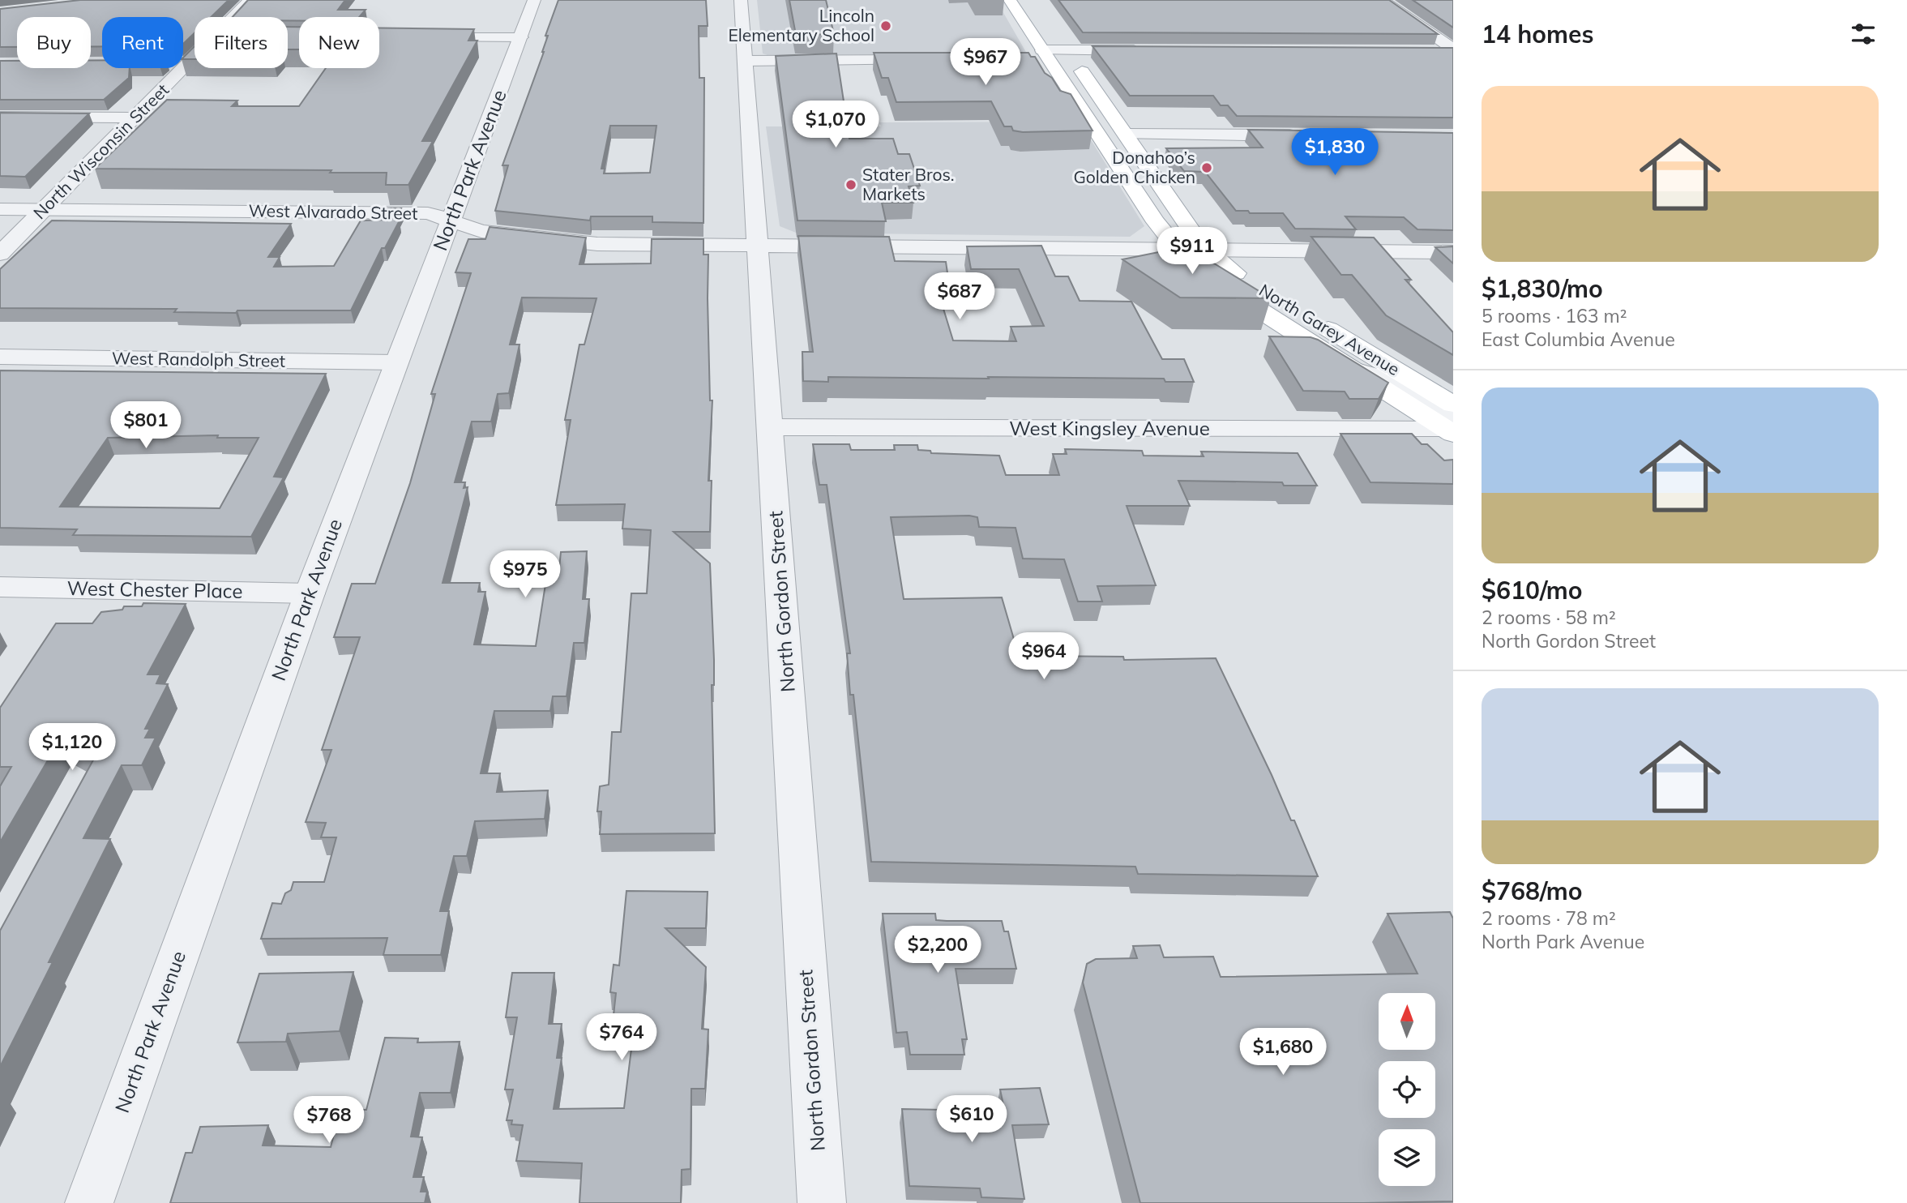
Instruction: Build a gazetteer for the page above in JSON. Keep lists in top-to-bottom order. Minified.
{"streets":{"main road":["North Garey Avenue"],"street":["North Wisconsin Street","North Park Avenue","West Alvarado Street","West Randolph Street","West Kingsley Avenue","West Chester Place","North Gordon Street"]},"crossings":[["North Wisconsin Street","West Alvarado Street"],["North Park Avenue","West Alvarado Street"],["North Park Avenue","West Randolph Street"],["North Park Avenue","West Chester Place"],["West Alvarado Street","North Garey Avenue"],["West Alvarado Street","North Gordon Street"],["West Kingsley Avenue","North Gordon Street"]],"places":["Lincoln Elementary School","Donahoo’s Golden Chicken","Stater Bros. Markets"],"north":"top","page":{"heading":"14 homes","chip":["Buy","Rent","Filters","New"],"price":["$967","$1,070","$1,830","$911","$687","$801","$975","$964","$1,120","$2,200","$764","$1,680","$610","$768"],"list":[{"name":"$1,830/mo","note":"5 rooms · 163 m² · East Columbia Avenue"},{"name":"$610/mo","note":"2 rooms · 58 m² · North Gordon Street"},{"name":"$768/mo","note":"2 rooms · 78 m² · North Park Avenue"}]}}
